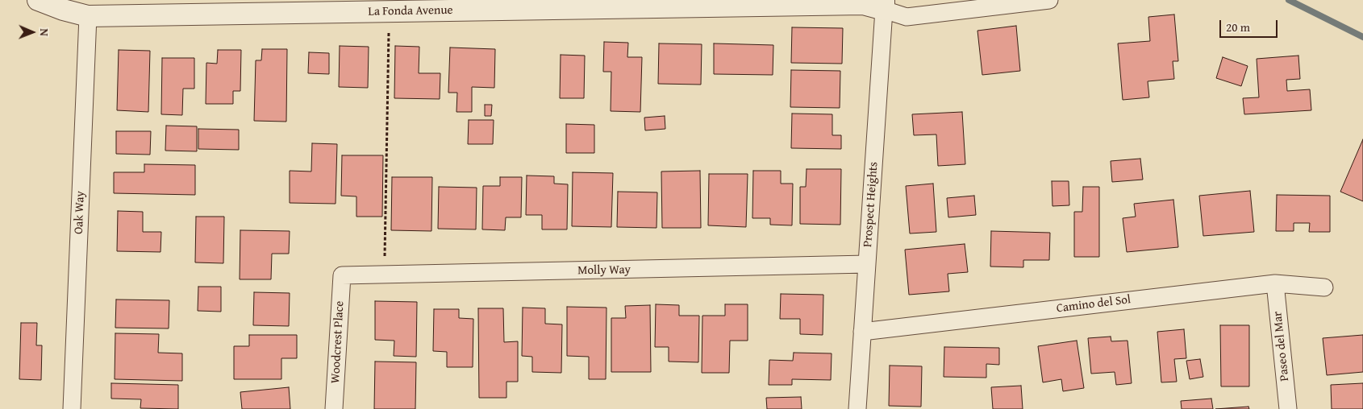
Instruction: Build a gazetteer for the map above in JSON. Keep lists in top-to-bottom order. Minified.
{"streets":{"street":["La Fonda Avenue","Prospect Heights","Oak Way","Molly Way","Camino del Sol","Woodcrest Place","Paseo del Mar"]},"crossings":[["La Fonda Avenue","Prospect Heights"],["La Fonda Avenue","Oak Way"],["Prospect Heights","Molly Way"],["Prospect Heights","Camino del Sol"],["Molly Way","Woodcrest Place"],["Camino del Sol","Paseo del Mar"]],"scale_bar":"20 m","north":"right"}
